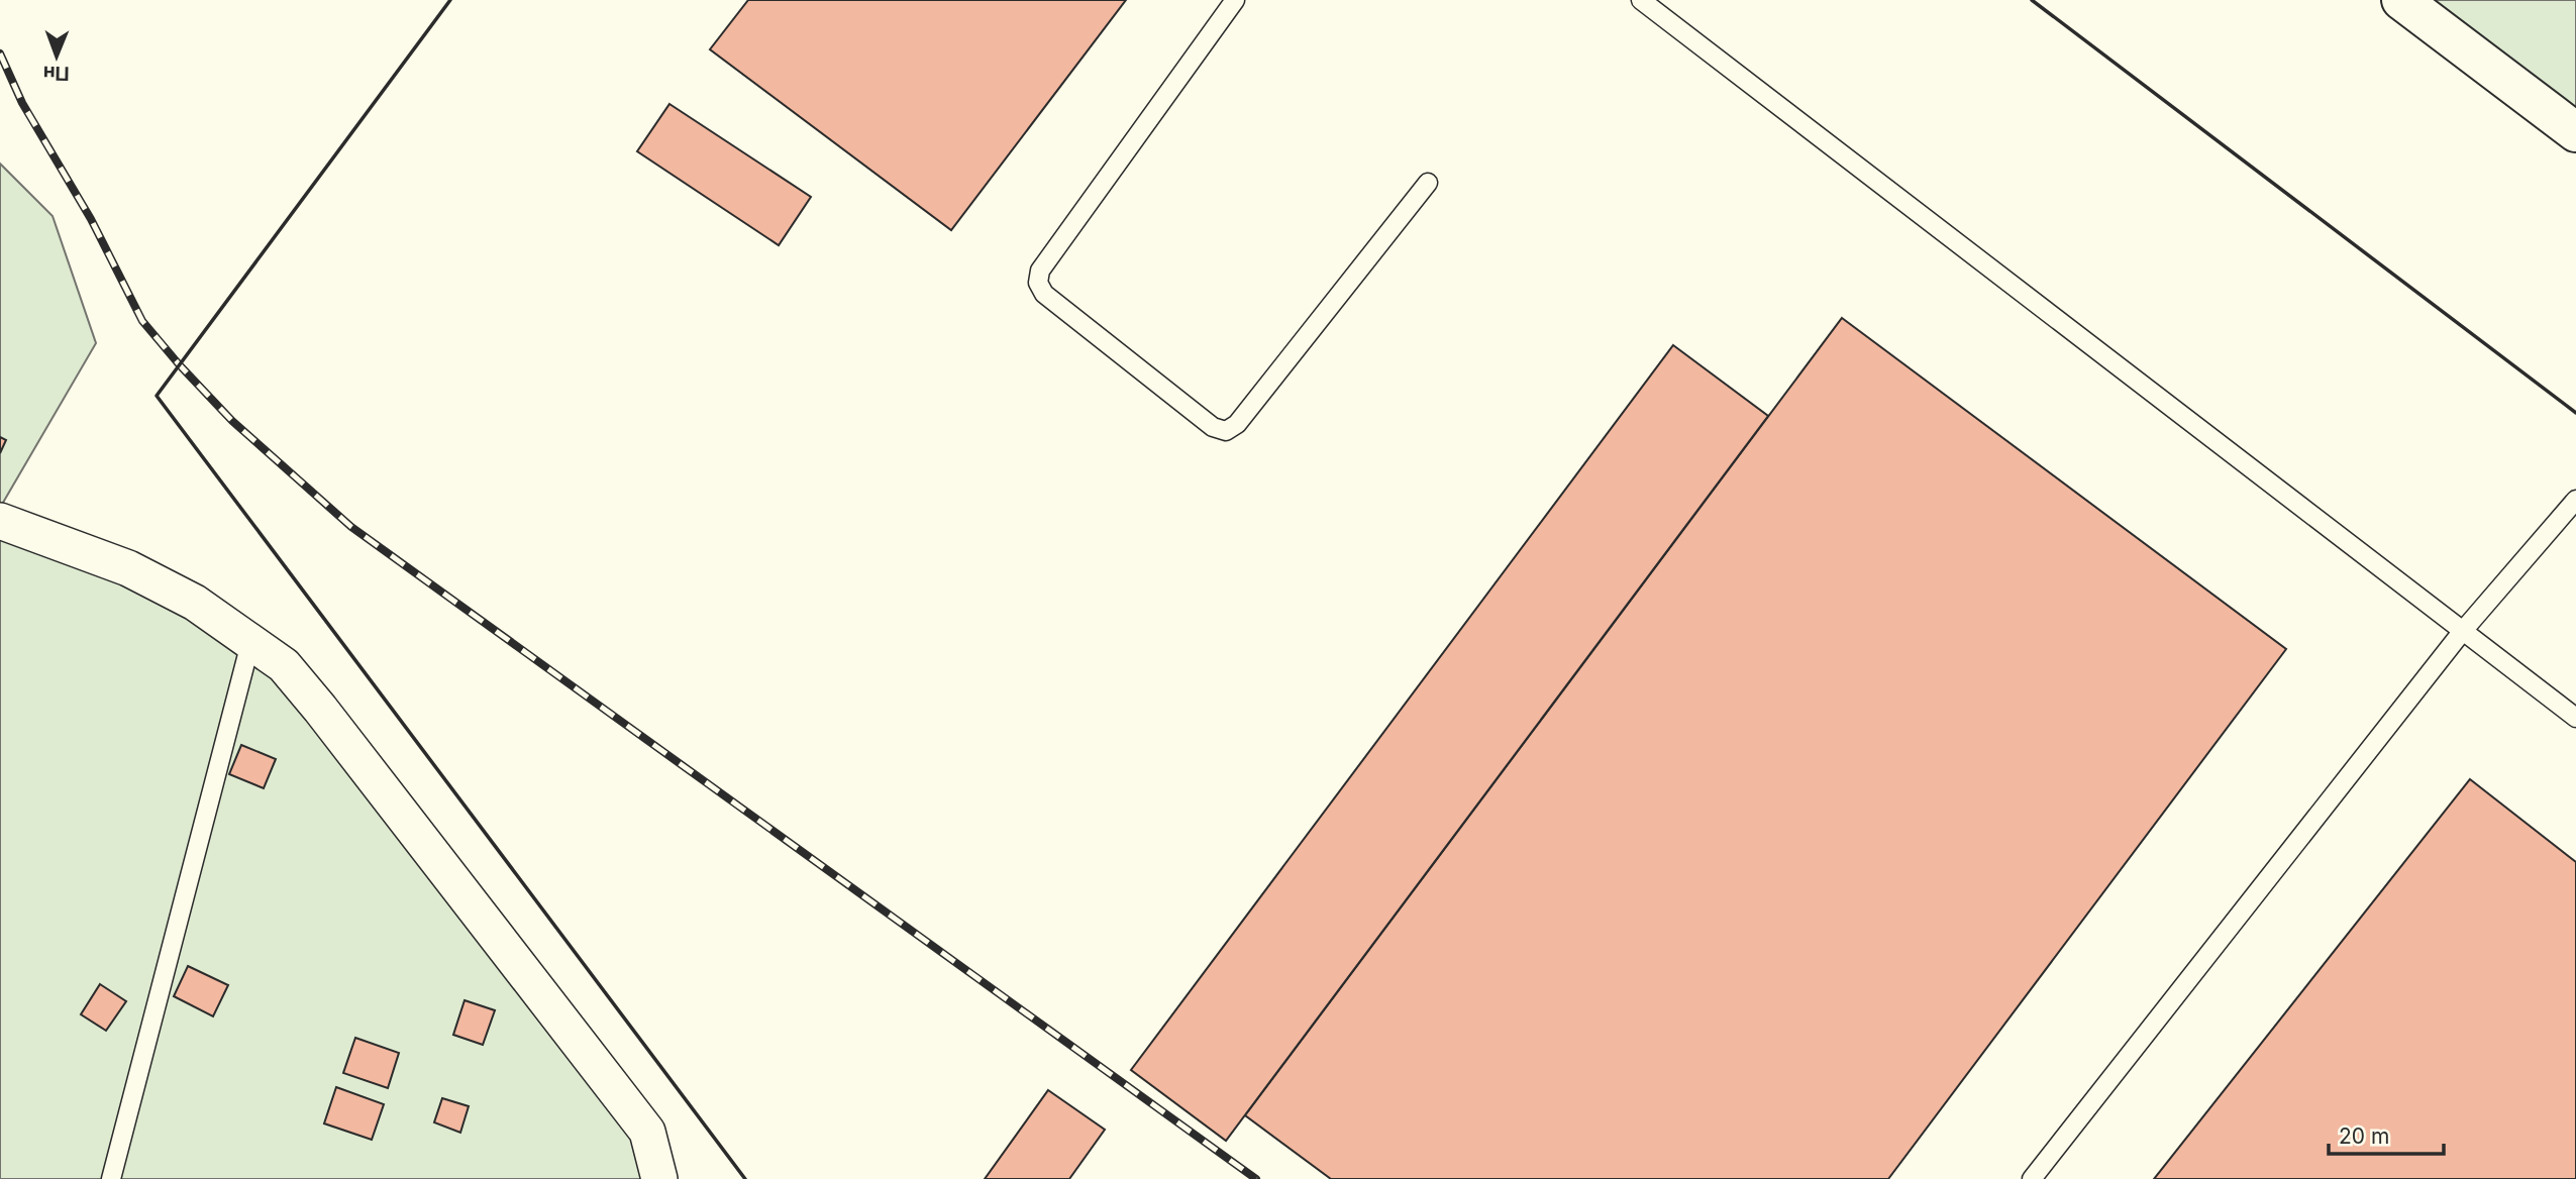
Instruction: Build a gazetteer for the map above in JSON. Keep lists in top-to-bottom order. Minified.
{"scale_bar":"20 m","north":"bottom"}
